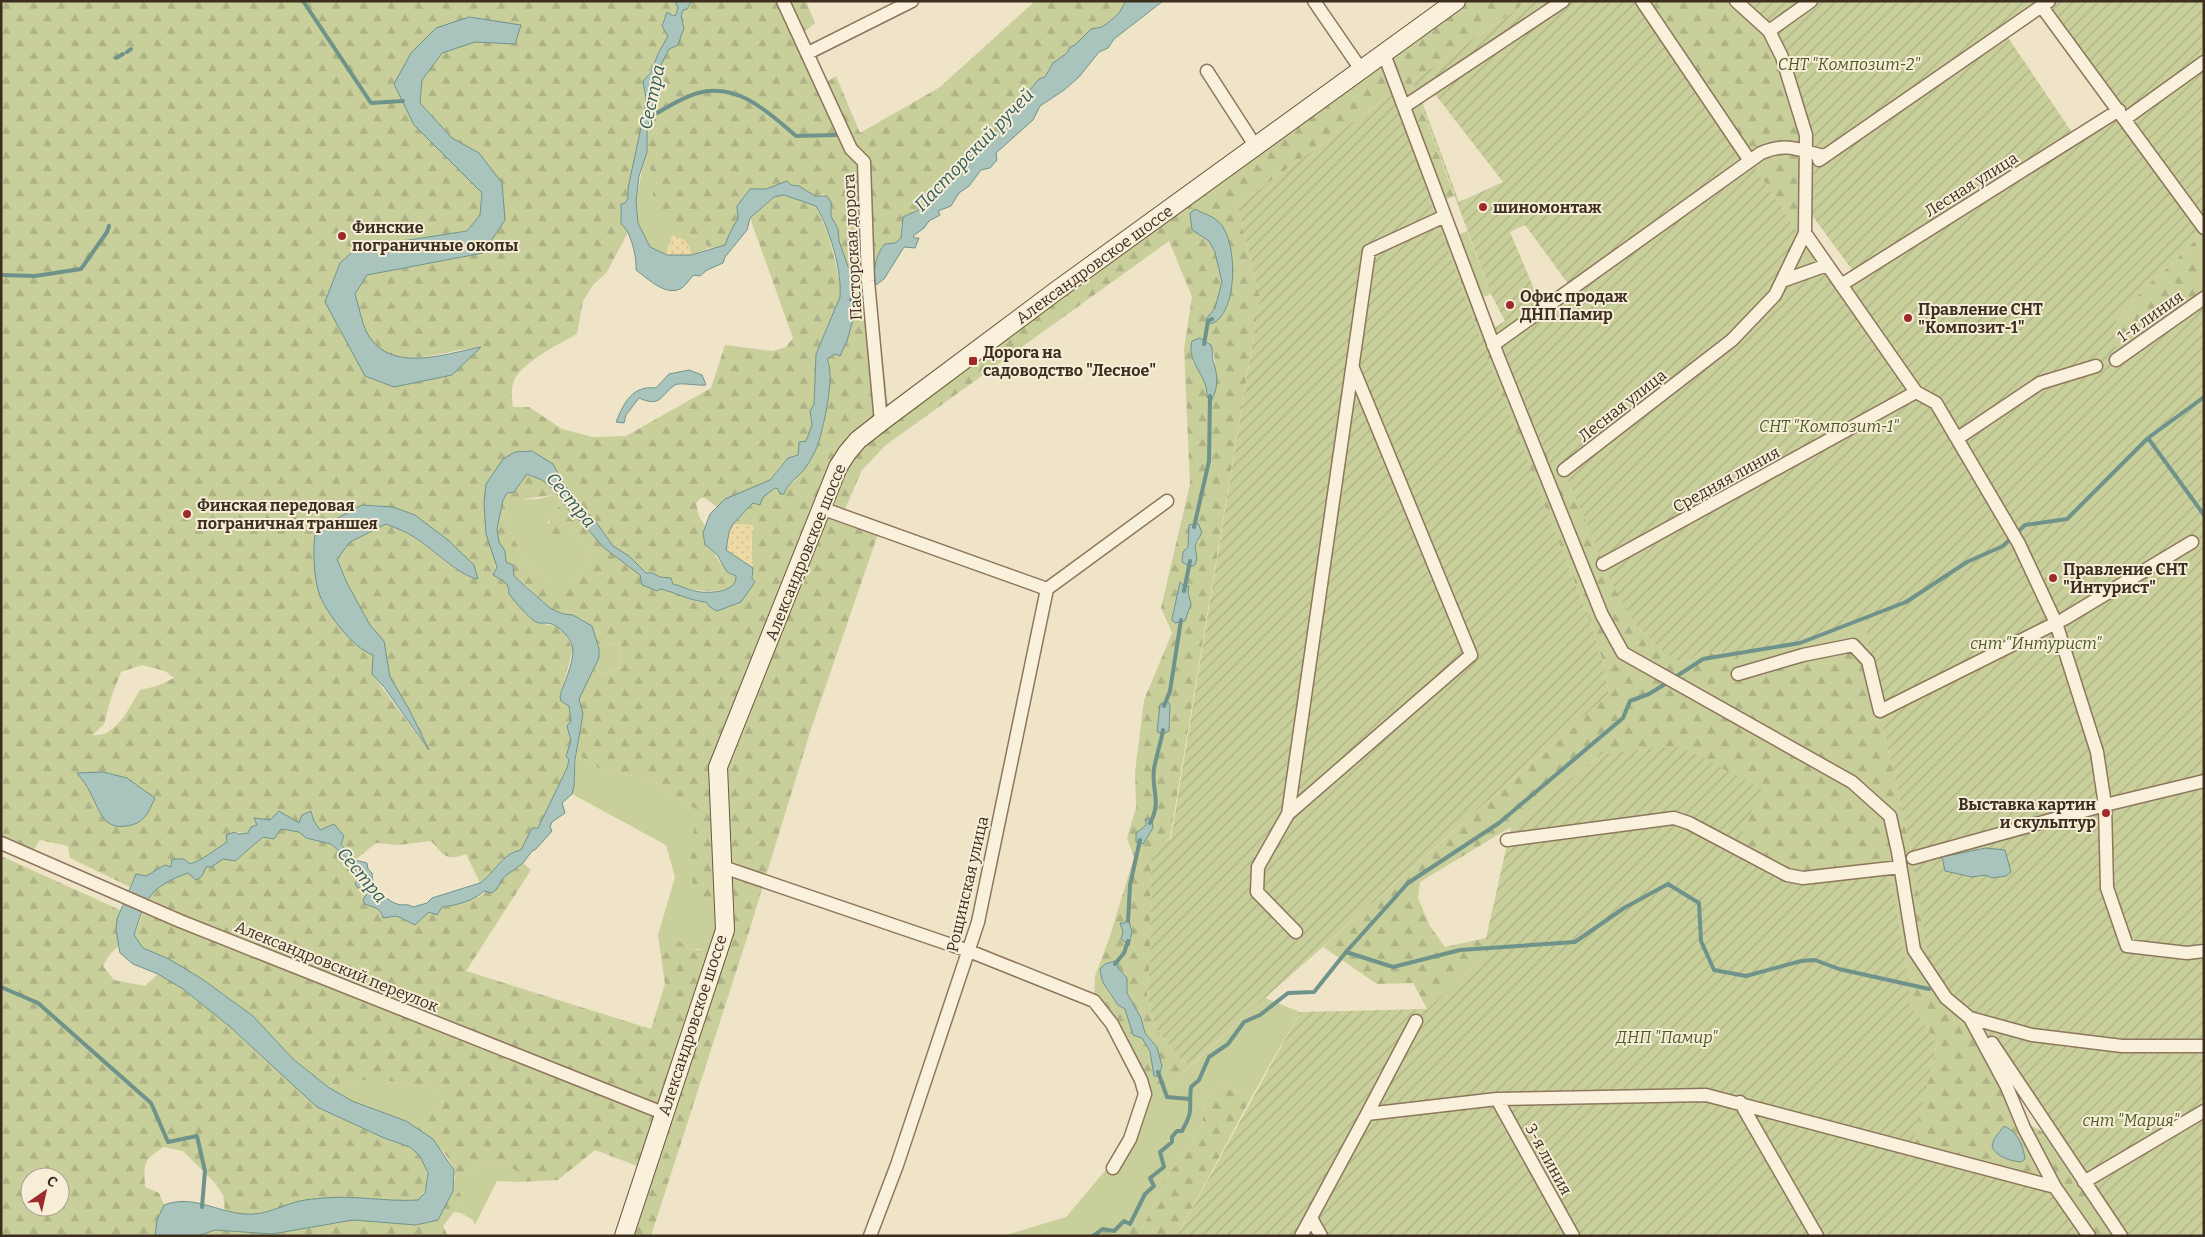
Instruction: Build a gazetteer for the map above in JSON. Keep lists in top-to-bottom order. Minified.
{"streets":{"street":["Лесная улица","Пасторская дорога","Александровское шоссе","1-я линия","Средняя линия","Рощинская улица","Александровский переулок","3-я линия"]},"crossings":[["Пасторская дорога","Александровское шоссе"],["Александровское шоссе","Александровский переулок"]],"water":["Сестра","Пасторский ручей"],"parks":["СНТ \"Композит-2\"","СНТ \"Композит-1\"","снт \"Интурист\"","ДНП \"Памир\"","снт \"Мария\""],"places":{"other":["шиномонтаж","Финские пограничные окопы","Офис продаж ДНП Памир","Правление СНТ \"Композит-1\"","Финская передовая пограничная траншея","Правление СНТ \"Интурист\"","Выставка картин и скульптур"],"transit":["Дорога на садоводство \"Лесное\""]},"north":"top right"}
